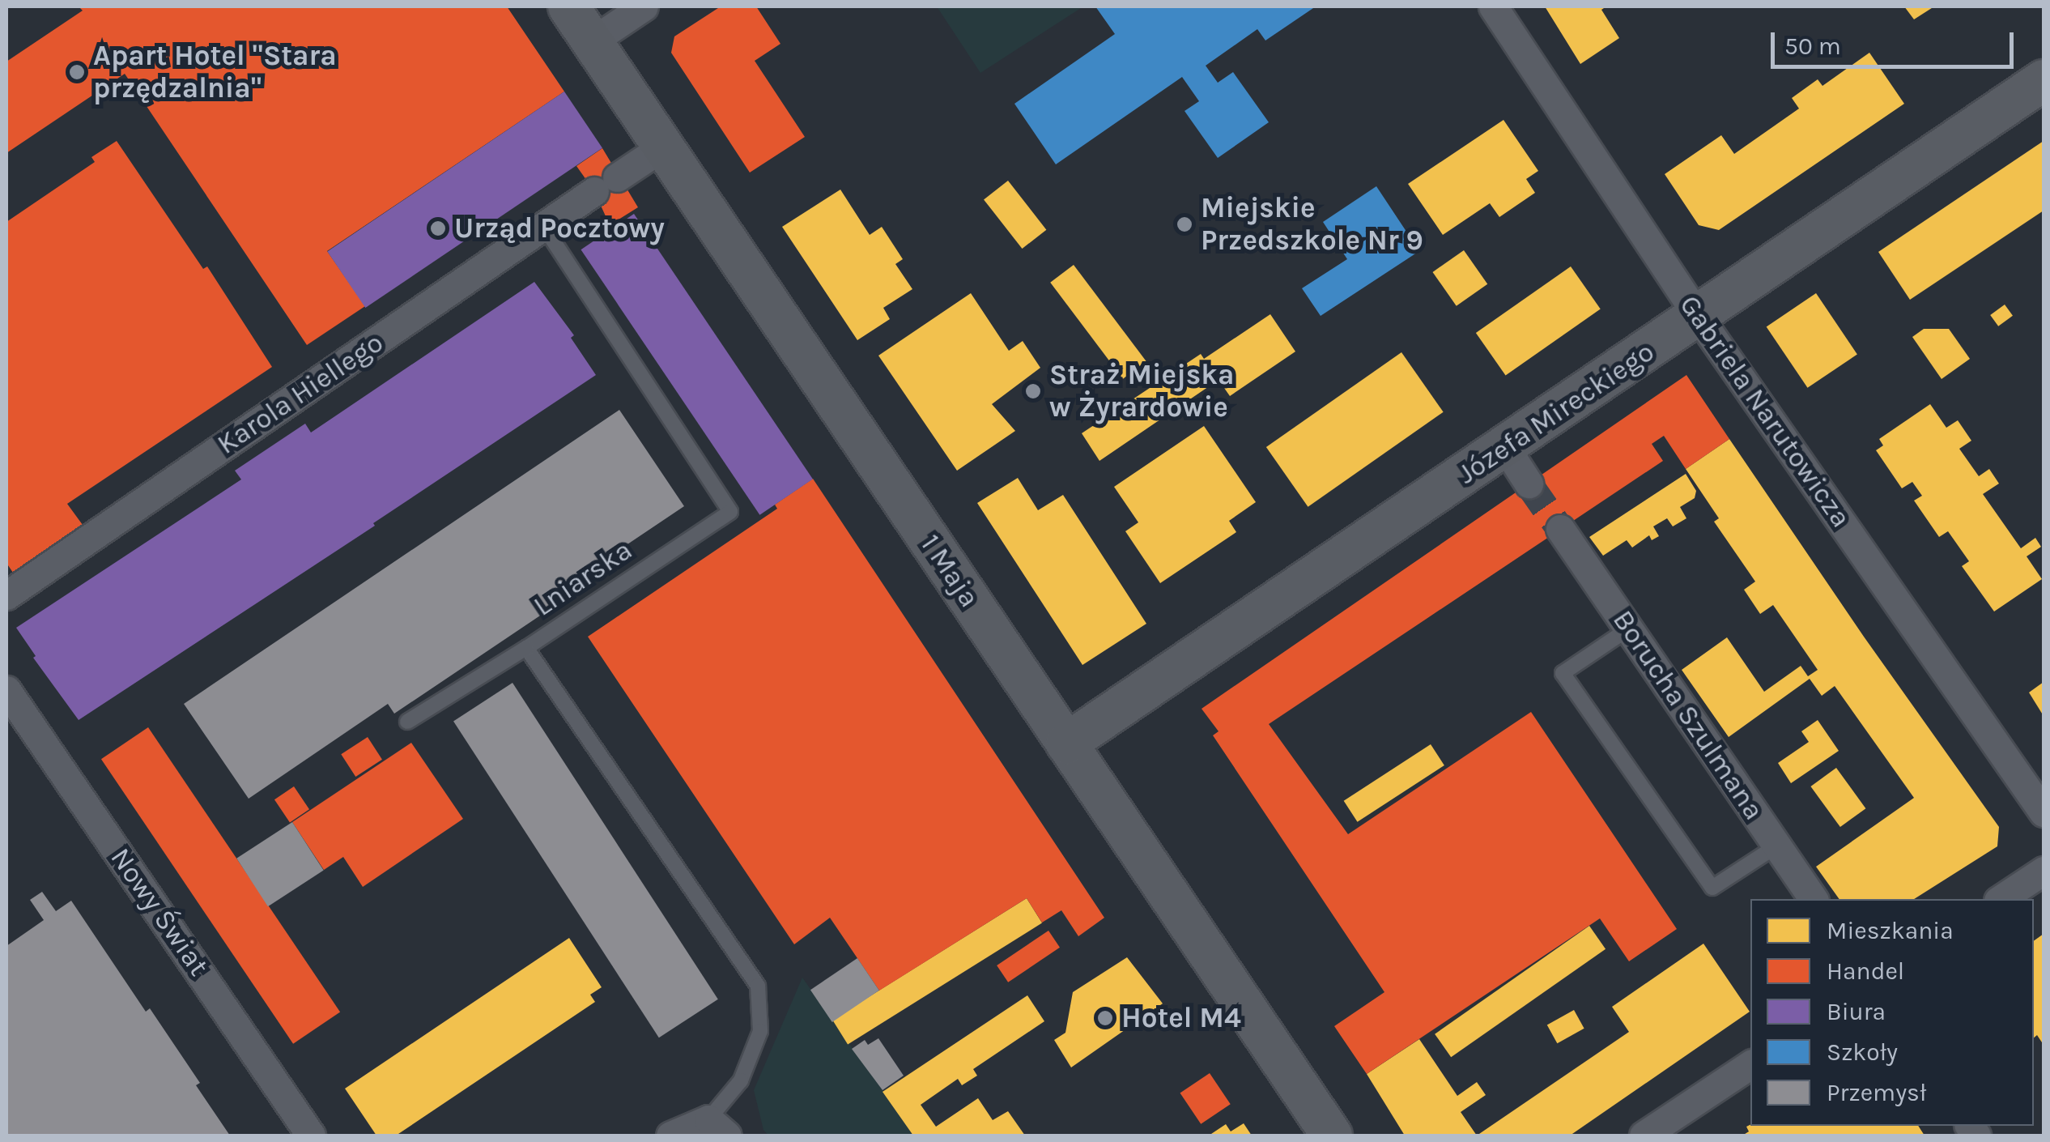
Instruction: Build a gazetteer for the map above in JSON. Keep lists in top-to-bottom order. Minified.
{"streets":{"street":["Karola Hiellego","Gabriela Narutowicza","Józefa Mireckiego","1 Maja","Borucha Szulmana","Nowy Świat"],"lane":["Lniarska"]},"crossings":[["Karola Hiellego","1 Maja"],["Karola Hiellego","Lniarska"],["Gabriela Narutowicza","Józefa Mireckiego"],["Józefa Mireckiego","1 Maja"]],"places":["Apart Hotel \"Stara przędzalnia\"","Miejskie Przedszkole Nr 9","Urząd Pocztowy","Straż Miejska w Żyrardowie","Hotel M4"],"legend":["Mieszkania","Handel","Biura","Szkoły","Przemysł"],"scale_bar":"50 m"}
